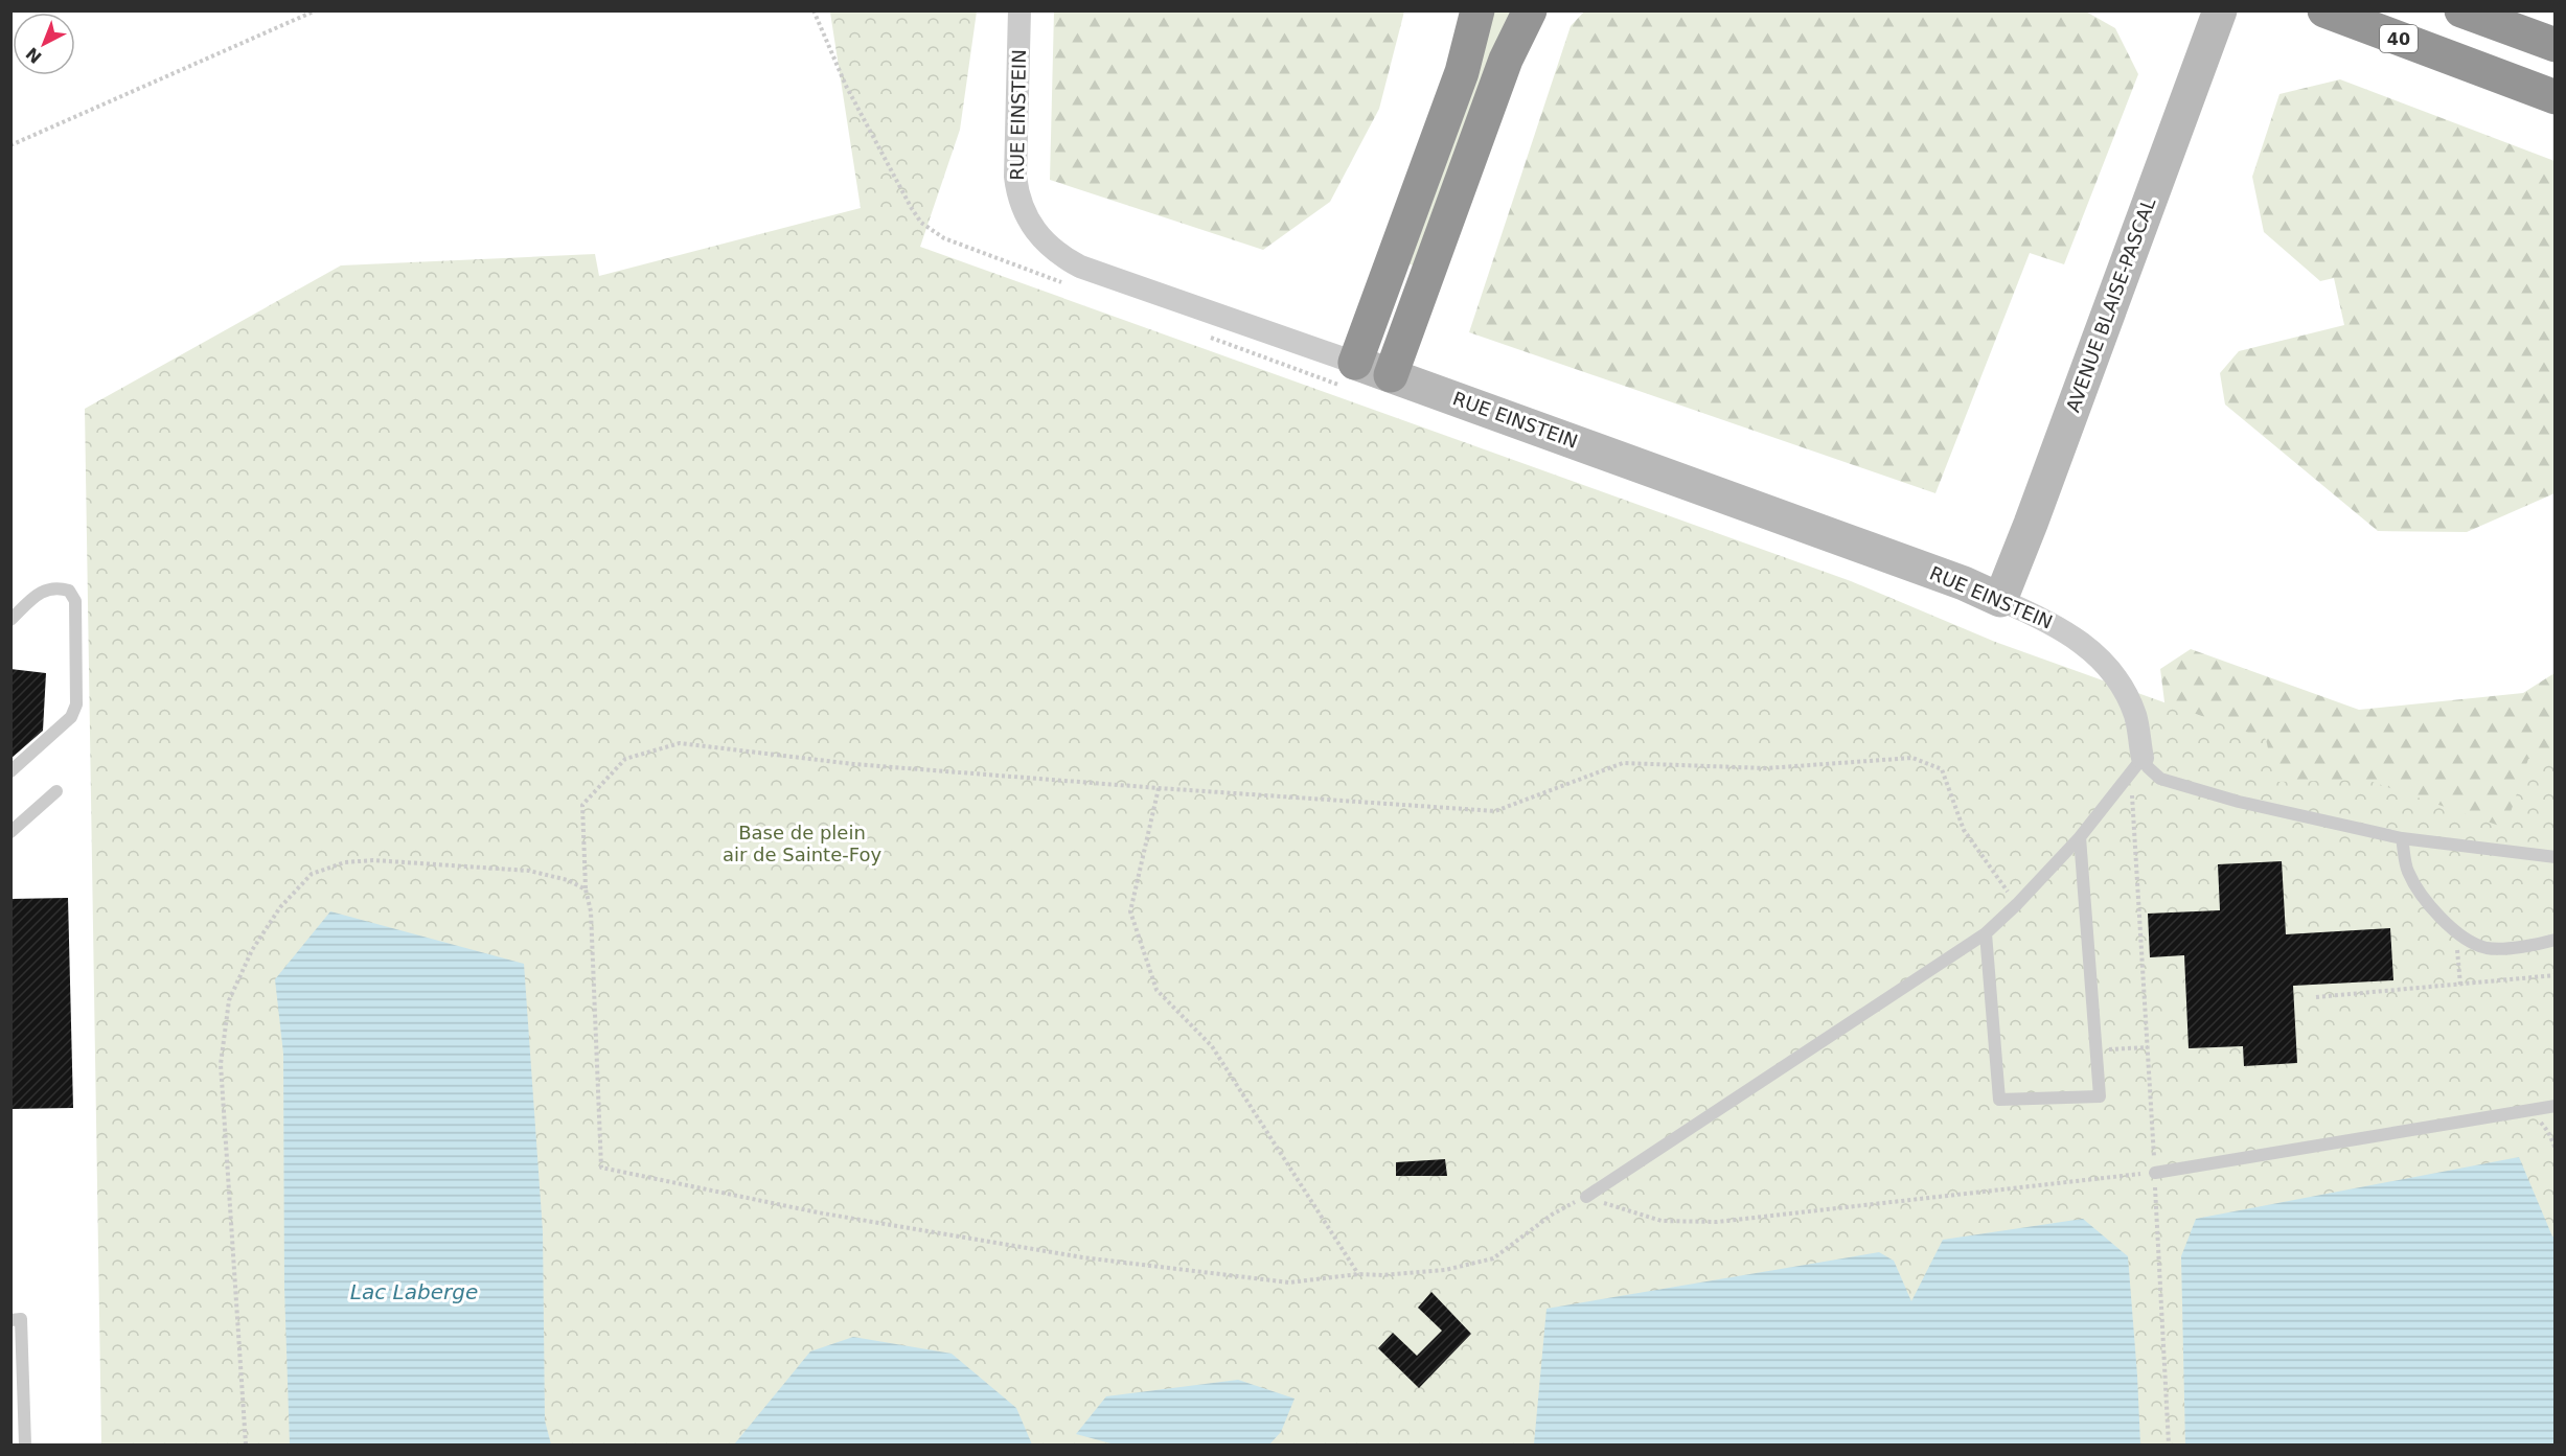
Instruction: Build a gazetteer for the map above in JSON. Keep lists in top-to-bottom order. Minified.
{"streets":{"highway":["40"],"street":["RUE EINSTEIN","AVENUE BLAISE-PASCAL"]},"crossings":[["RUE EINSTEIN","AVENUE BLAISE-PASCAL"]],"water":["Lac Laberge"],"parks":["Base de plein air de Sainte-Foy"],"north":"bottom left"}
